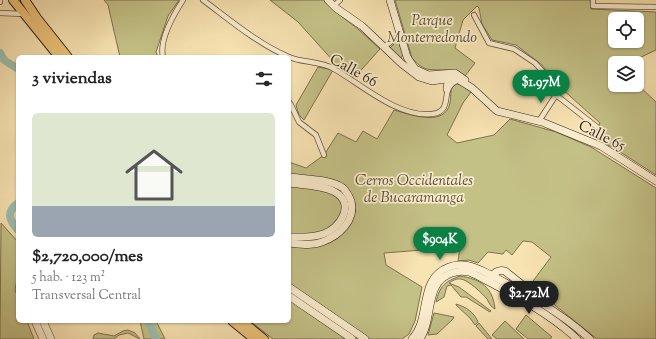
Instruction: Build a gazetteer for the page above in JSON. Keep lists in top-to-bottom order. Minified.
{"streets":{"main road":["Calle 65"],"street":["Calle 66"]},"parks":["Parque Monterredondo","Cerros Occidentales de Bucaramanga"],"page":{"heading":"3 viviendas","price":["$1.97M","$904K","$2.72M"],"list":[{"name":"$2,720,000/mes","note":"5 hab. · 123 m² · Transversal Central"}]}}
